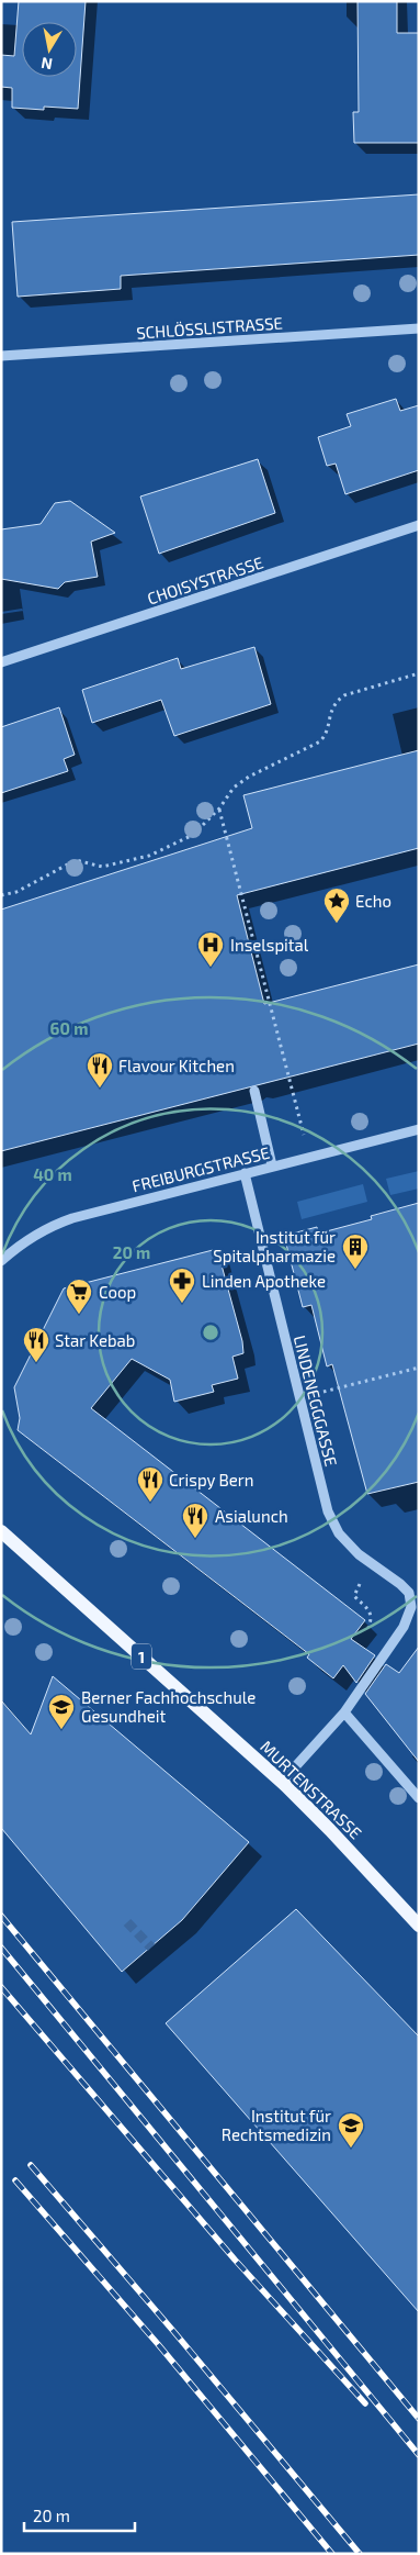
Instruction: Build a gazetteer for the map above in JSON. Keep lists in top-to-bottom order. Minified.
{"streets":{"main road":["1","MURTENSTRASSE"],"street":["SCHLÖSSLISTRASSE","CHOISYSTRASSE","FREIBURGSTRASSE","LINDENEGGGASSE"]},"crossings":[["FREIBURGSTRASSE","LINDENEGGGASSE"]],"places":{"place":["Echo"],"hospital":["Inselspital"],"restaurant":["Flavour Kitchen","Star Kebab","Crispy Bern","Asialunch"],"building":["Institut für Spitalpharmazie"],"pharmacy":["Linden Apotheke"],"supermarket":["Coop"],"school or university":["Berner Fachhochschule Gesundheit","Institut für Rechtsmedizin"]},"scale_bar":"20 m","north":"bottom","rings":["60 m","40 m","20 m"]}
